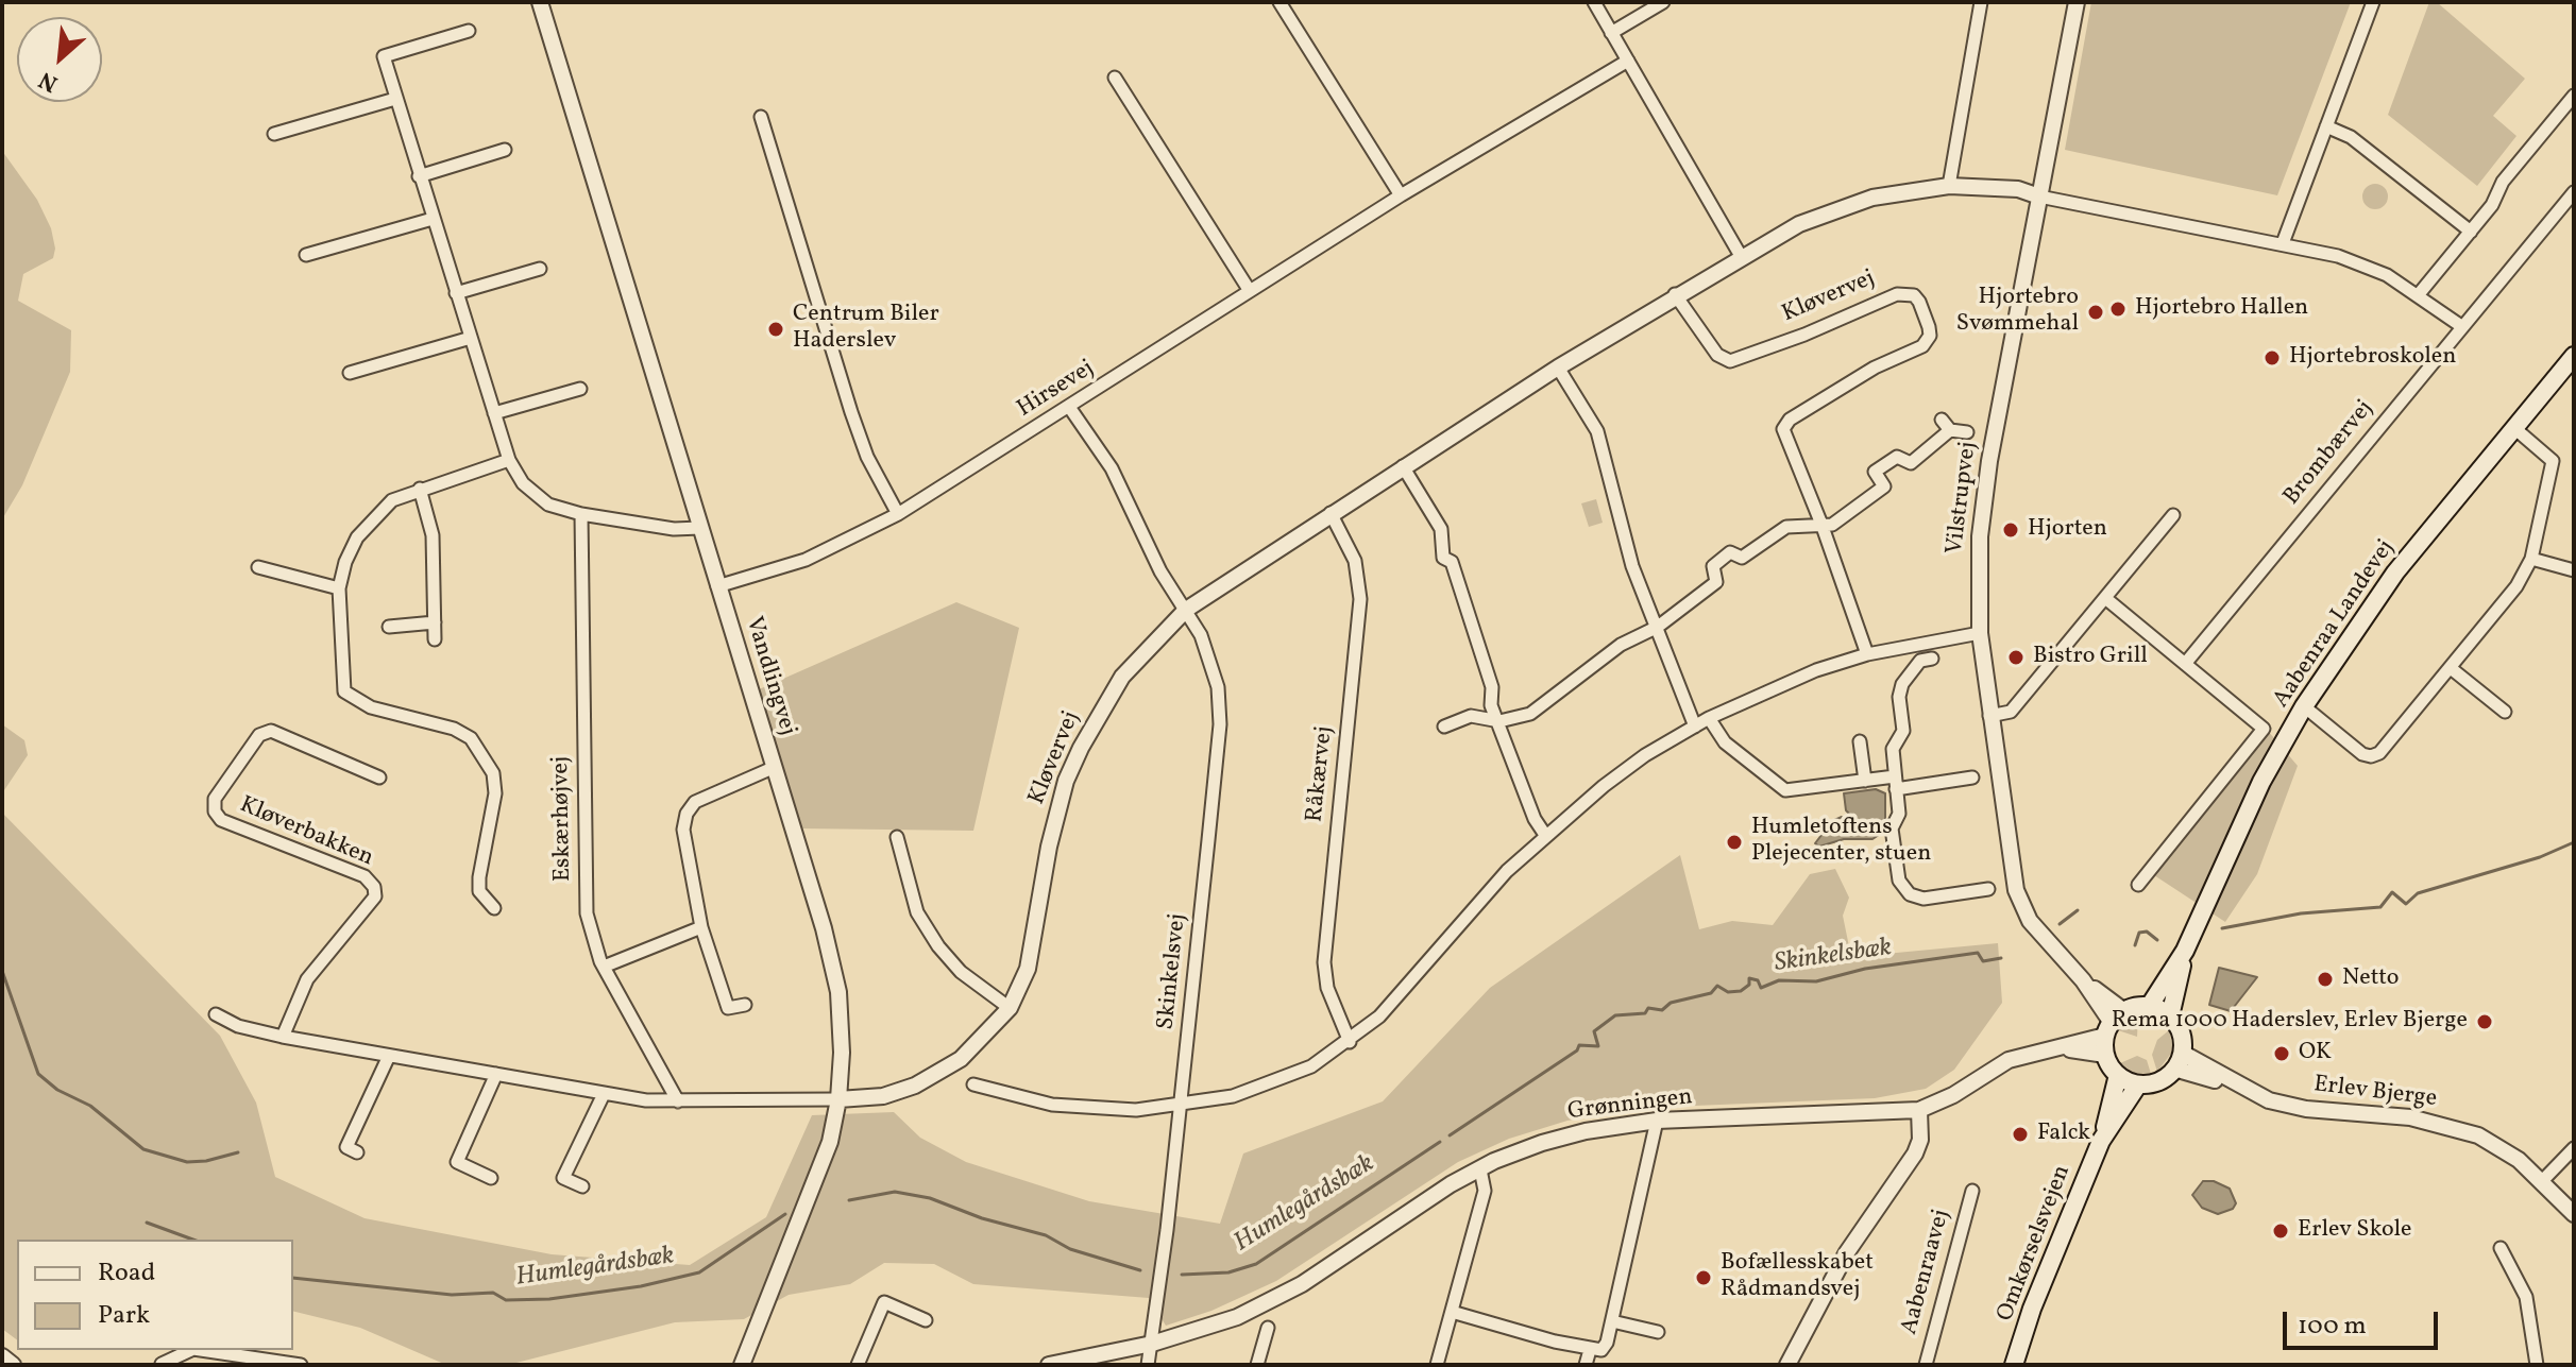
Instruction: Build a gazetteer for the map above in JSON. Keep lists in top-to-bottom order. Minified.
{"streets":{"main road":["Aabenraa Landevej","Omkørselsvejen"],"street":["Kløvervej","Hirsevej","Brombærvej","Vilstrupvej","Vandlingvej","Råkærvej","Eskærhøjvej","Kløverbakken","Skinkelsvej","Erlev Bjerge","Grønningen","Aabenraavej"]},"crossings":[["Kløvervej","Vilstrupvej"],["Kløvervej","Vandlingvej"],["Kløvervej","Råkærvej"],["Kløvervej","Skinkelsvej"],["Hirsevej","Vandlingvej"],["Hirsevej","Skinkelsvej"],["Vilstrupvej","Aabenraa Landevej"],["Vilstrupvej","Erlev Bjerge"],["Vilstrupvej","Grønningen"],["Vilstrupvej","Omkørselsvejen"],["Aabenraa Landevej","Erlev Bjerge"],["Aabenraa Landevej","Grønningen"],["Aabenraa Landevej","Omkørselsvejen"],["Skinkelsvej","Grønningen"],["Erlev Bjerge","Grønningen"],["Erlev Bjerge","Omkørselsvejen"],["Grønningen","Omkørselsvejen"]],"water":["Skinkelsbæk","Humlegårdsbæk"],"places":["Hjortebro Hallen","Hjortebro Svømmehal","Centrum Biler Haderslev","Hjortebroskolen","Hjorten","Bistro Grill","Humletoftens Plejecenter, stuen","Netto","Rema 1000 Haderslev, Erlev Bjerge","OK","Falck","Erlev Skole","Bofællesskabet Rådmandsvej"],"legend":["Road","Park"],"scale_bar":"100 m","north":"bottom left"}
